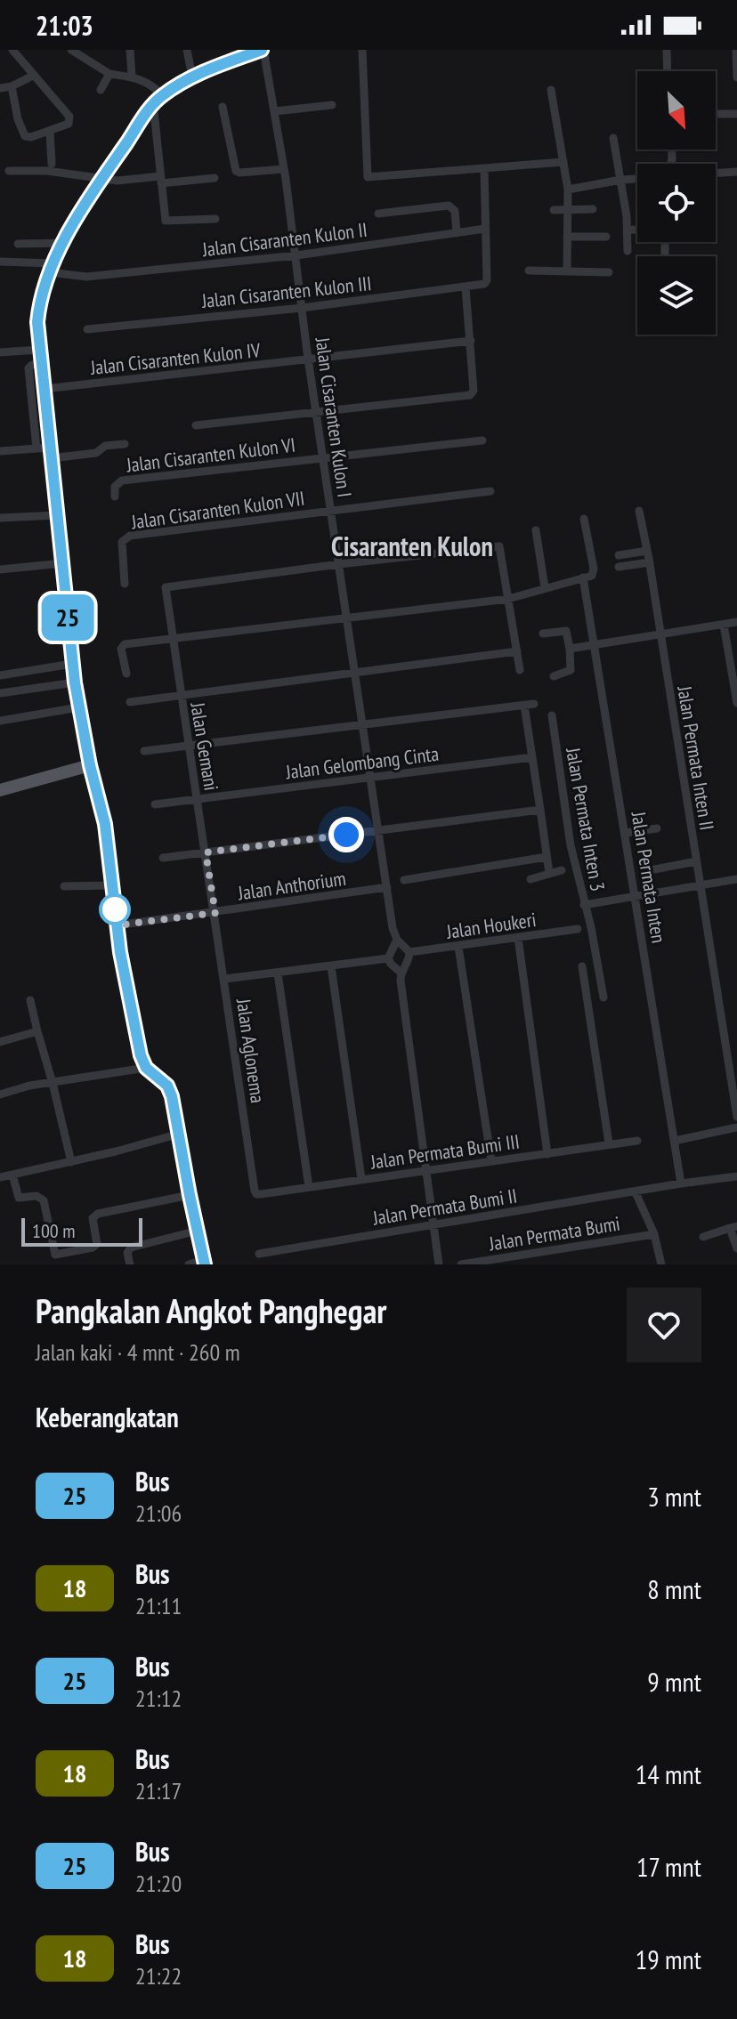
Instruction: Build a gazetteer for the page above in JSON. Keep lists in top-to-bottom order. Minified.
{"streets":{"street":["Jalan Cisaranten Kulon II","Jalan Cisaranten Kulon III","Jalan Cisaranten Kulon IV","Jalan Cisaranten Kulon I","Jalan Cisaranten Kulon VI","Jalan Cisaranten Kulon VII","Jalan Gemani","Jalan Permata Inten II","Jalan Gelombang Cinta","Jalan Permata Inten 3","Jalan Permata Inten","Jalan Anthorium","Jalan Houkeri","Jalan Aglonema","Jalan Permata Bumi III","Jalan Permata Bumi II","Jalan Permata Bumi"]},"crossings":[["Jalan Cisaranten Kulon II","Jalan Cisaranten Kulon III"],["Jalan Cisaranten Kulon II","Jalan Cisaranten Kulon I"],["Jalan Cisaranten Kulon III","Jalan Cisaranten Kulon I"],["Jalan Cisaranten Kulon IV","Jalan Cisaranten Kulon I"],["Jalan Cisaranten Kulon I","Jalan Cisaranten Kulon VI"],["Jalan Cisaranten Kulon I","Jalan Cisaranten Kulon VII"],["Jalan Cisaranten Kulon I","Jalan Gemani"],["Jalan Cisaranten Kulon I","Jalan Gelombang Cinta"],["Jalan Cisaranten Kulon I","Jalan Anthorium"],["Jalan Gemani","Jalan Gelombang Cinta"],["Jalan Gemani","Jalan Anthorium"],["Jalan Gemani","Jalan Aglonema"],["Jalan Permata Inten","Jalan Permata Bumi II"],["Jalan Anthorium","Jalan Aglonema"],["Jalan Aglonema","Jalan Permata Bumi III"]],"districts":["Cisaranten Kulon"],"lines":["bus line 25"],"scale_bar":"100 m","north":"bottom right","page":{"status":"21:03","on_map":"25","scale":"100 m","heading":[["Pangkalan Angkot Panghegar","Jalan kaki · 4 mnt · 260 m"],"Keberangkatan"],"list":[{"mark":"25","name":"Bus","note":"21:06","value":"3 mnt"},{"mark":"18","name":"Bus","note":"21:11","value":"8 mnt"},{"mark":"25","name":"Bus","note":"21:12","value":"9 mnt"},{"mark":"18","name":"Bus","note":"21:17","value":"14 mnt"},{"mark":"25","name":"Bus","note":"21:20","value":"17 mnt"},{"mark":"18","name":"Bus","note":"21:22","value":"19 mnt"}]}}
